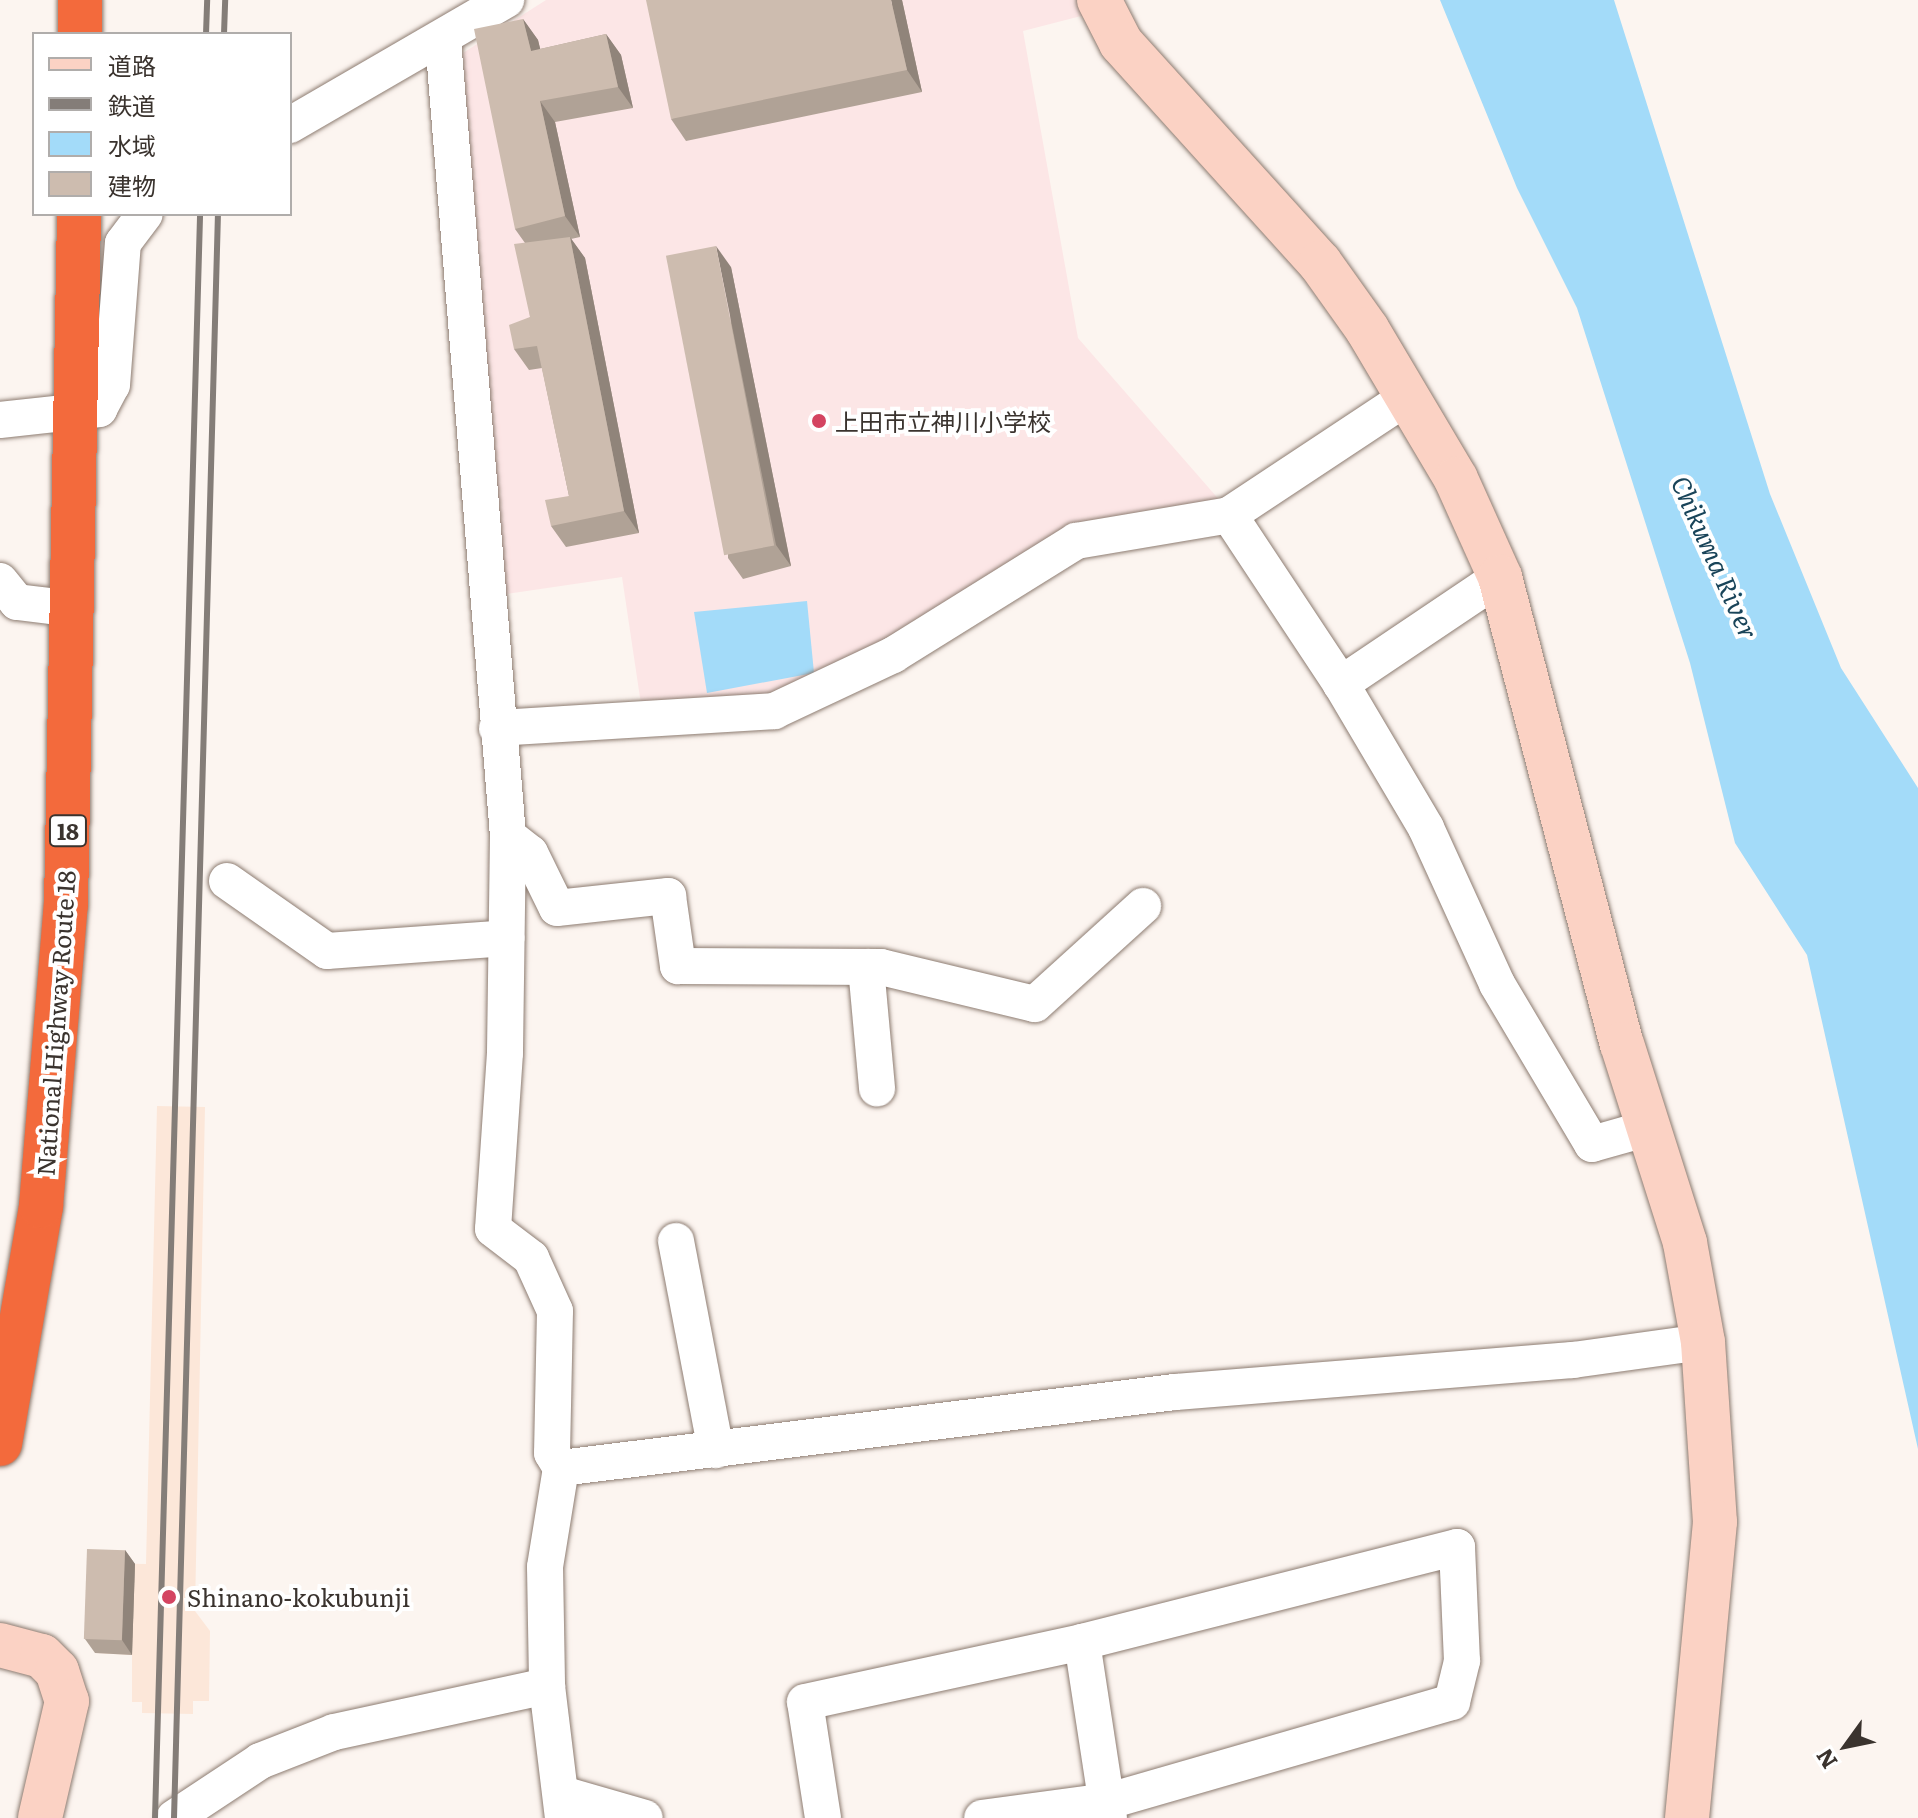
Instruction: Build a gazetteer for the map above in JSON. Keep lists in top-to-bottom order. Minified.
{"streets":{"highway":["18","National Highway Route 18"]},"water":["Chikuma River"],"places":["上田市立神川小学校","Shinano-kokubunji"],"legend":["道路","鉄道","水域","建物"],"north":"bottom left"}
